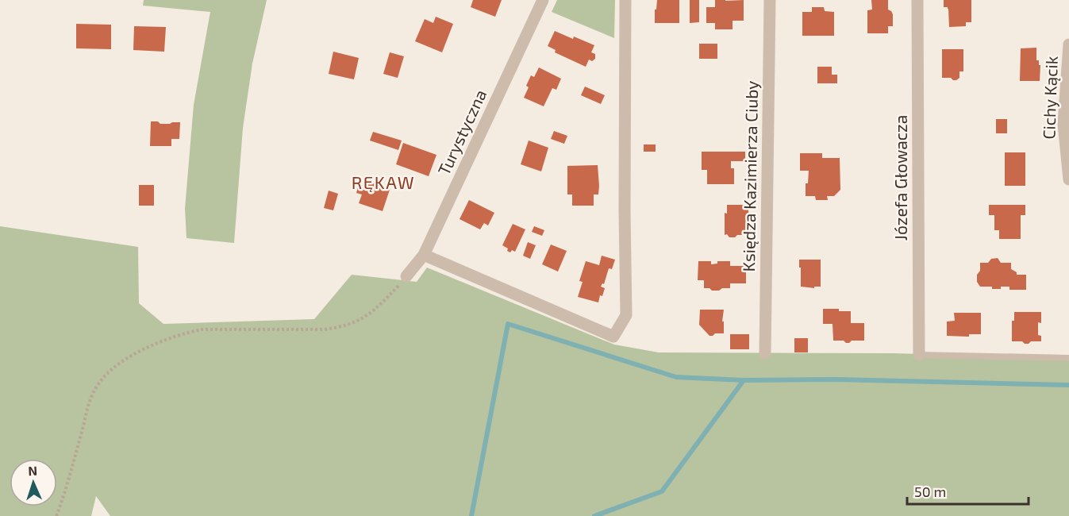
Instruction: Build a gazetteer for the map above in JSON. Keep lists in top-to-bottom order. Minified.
{"streets":{"street":["Cichy Kącik","Turystyczna","Księdza Kazimierza Ciuby","Józefa Głowacza"]},"districts":["RĘKAW"],"scale_bar":"50 m","north":"top"}
